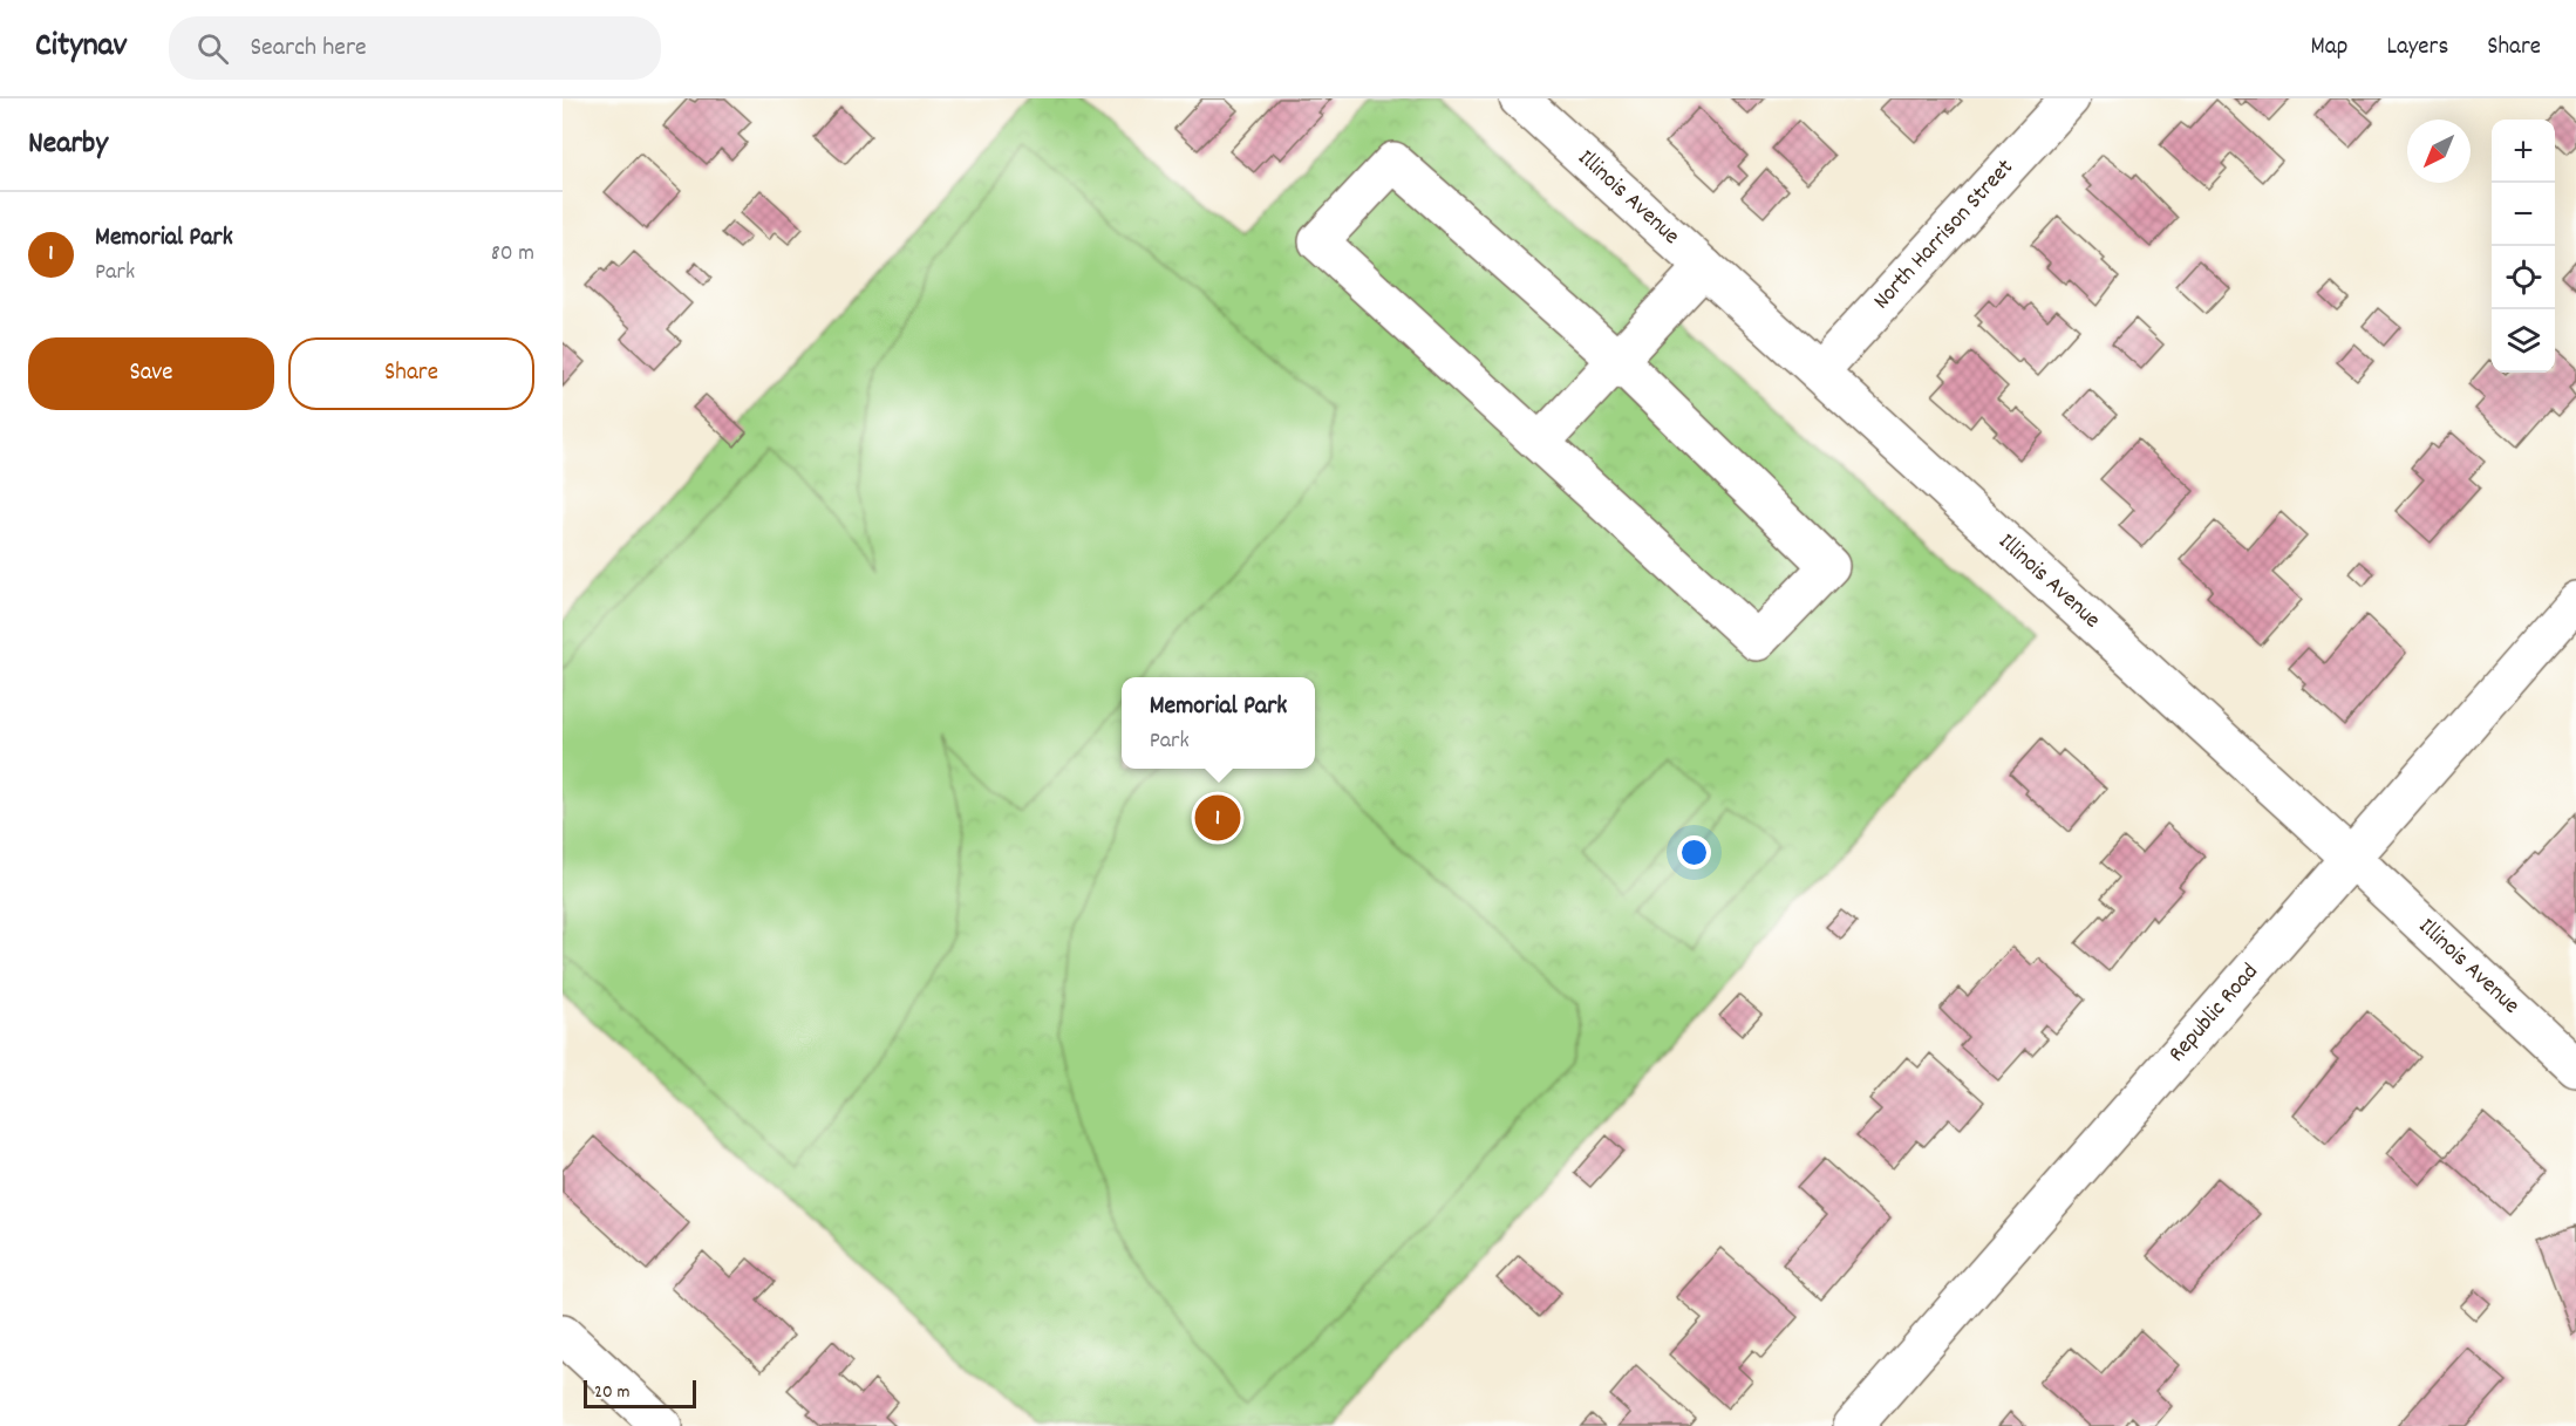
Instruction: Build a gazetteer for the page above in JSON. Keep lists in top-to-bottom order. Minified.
{"streets":{"street":["Illinois Avenue","North Harrison Street","Republic Road"]},"crossings":[["Illinois Avenue","North Harrison Street"],["Illinois Avenue","Republic Road"]],"scale_bar":"20 m","north":"bottom left","page":{"header":"Citynav","search":"Search here","nav":["Map","Layers","Share"],"heading":"Nearby","map_buttons":["+","−"],"list":[{"mark":"1","name":"Memorial Park","note":"Park","value":"80 m"}],"buttons":["Save","Share"],"popup":["Memorial Park","Park"],"pins":"1","scale":"20 m"}}
